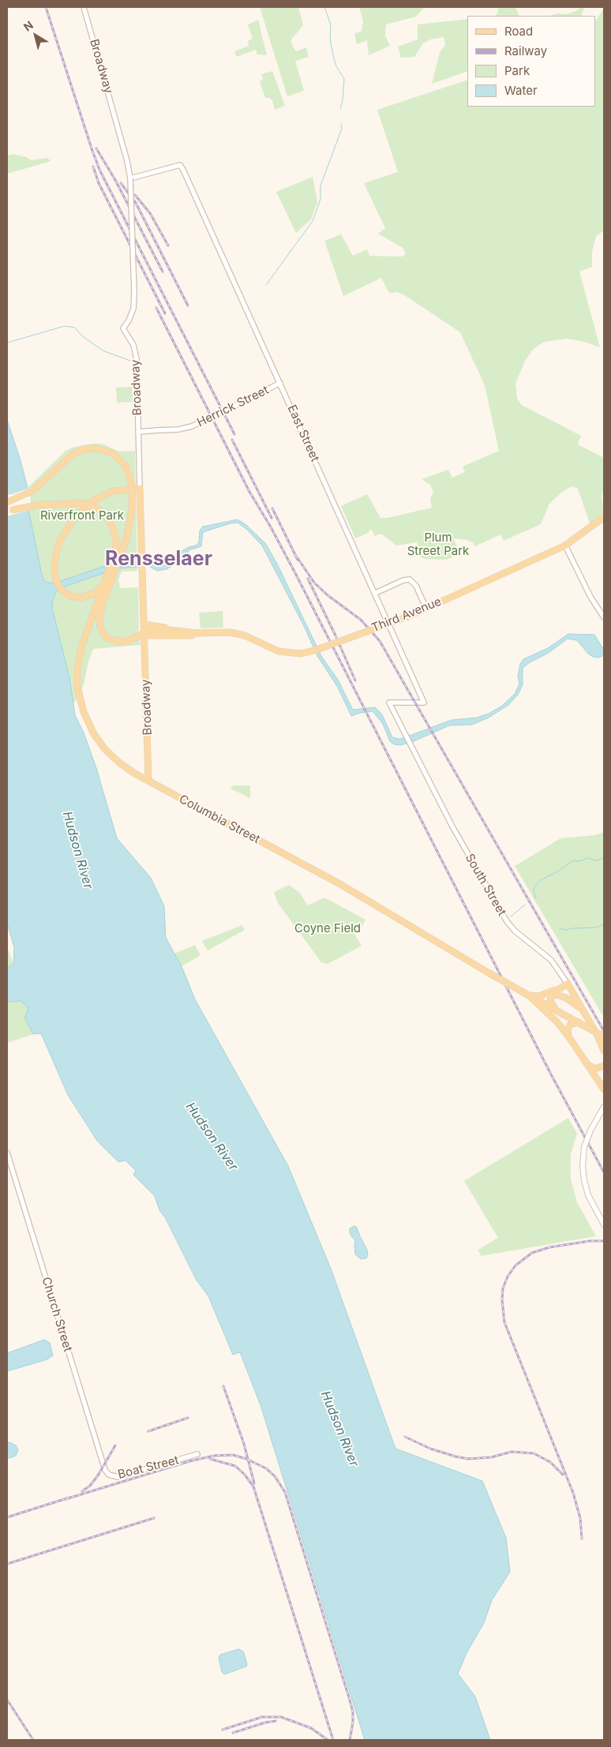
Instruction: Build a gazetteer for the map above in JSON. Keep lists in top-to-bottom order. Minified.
{"streets":{"main road":["Broadway","Third Avenue","Columbia Street","South Street"],"street":["Herrick Street","East Street","Church Street","Boat Street"]},"crossings":[["Broadway","Herrick Street"],["Broadway","East Street"],["Broadway","Third Avenue"],["Broadway","Columbia Street"],["Herrick Street","East Street"],["East Street","South Street"],["Church Street","Boat Street"]],"districts":["Rensselaer"],"water":["Hudson River"],"parks":["Riverfront Park","Plum Street Park","Coyne Field"],"legend":["Road","Railway","Park","Water"],"north":"top left"}
